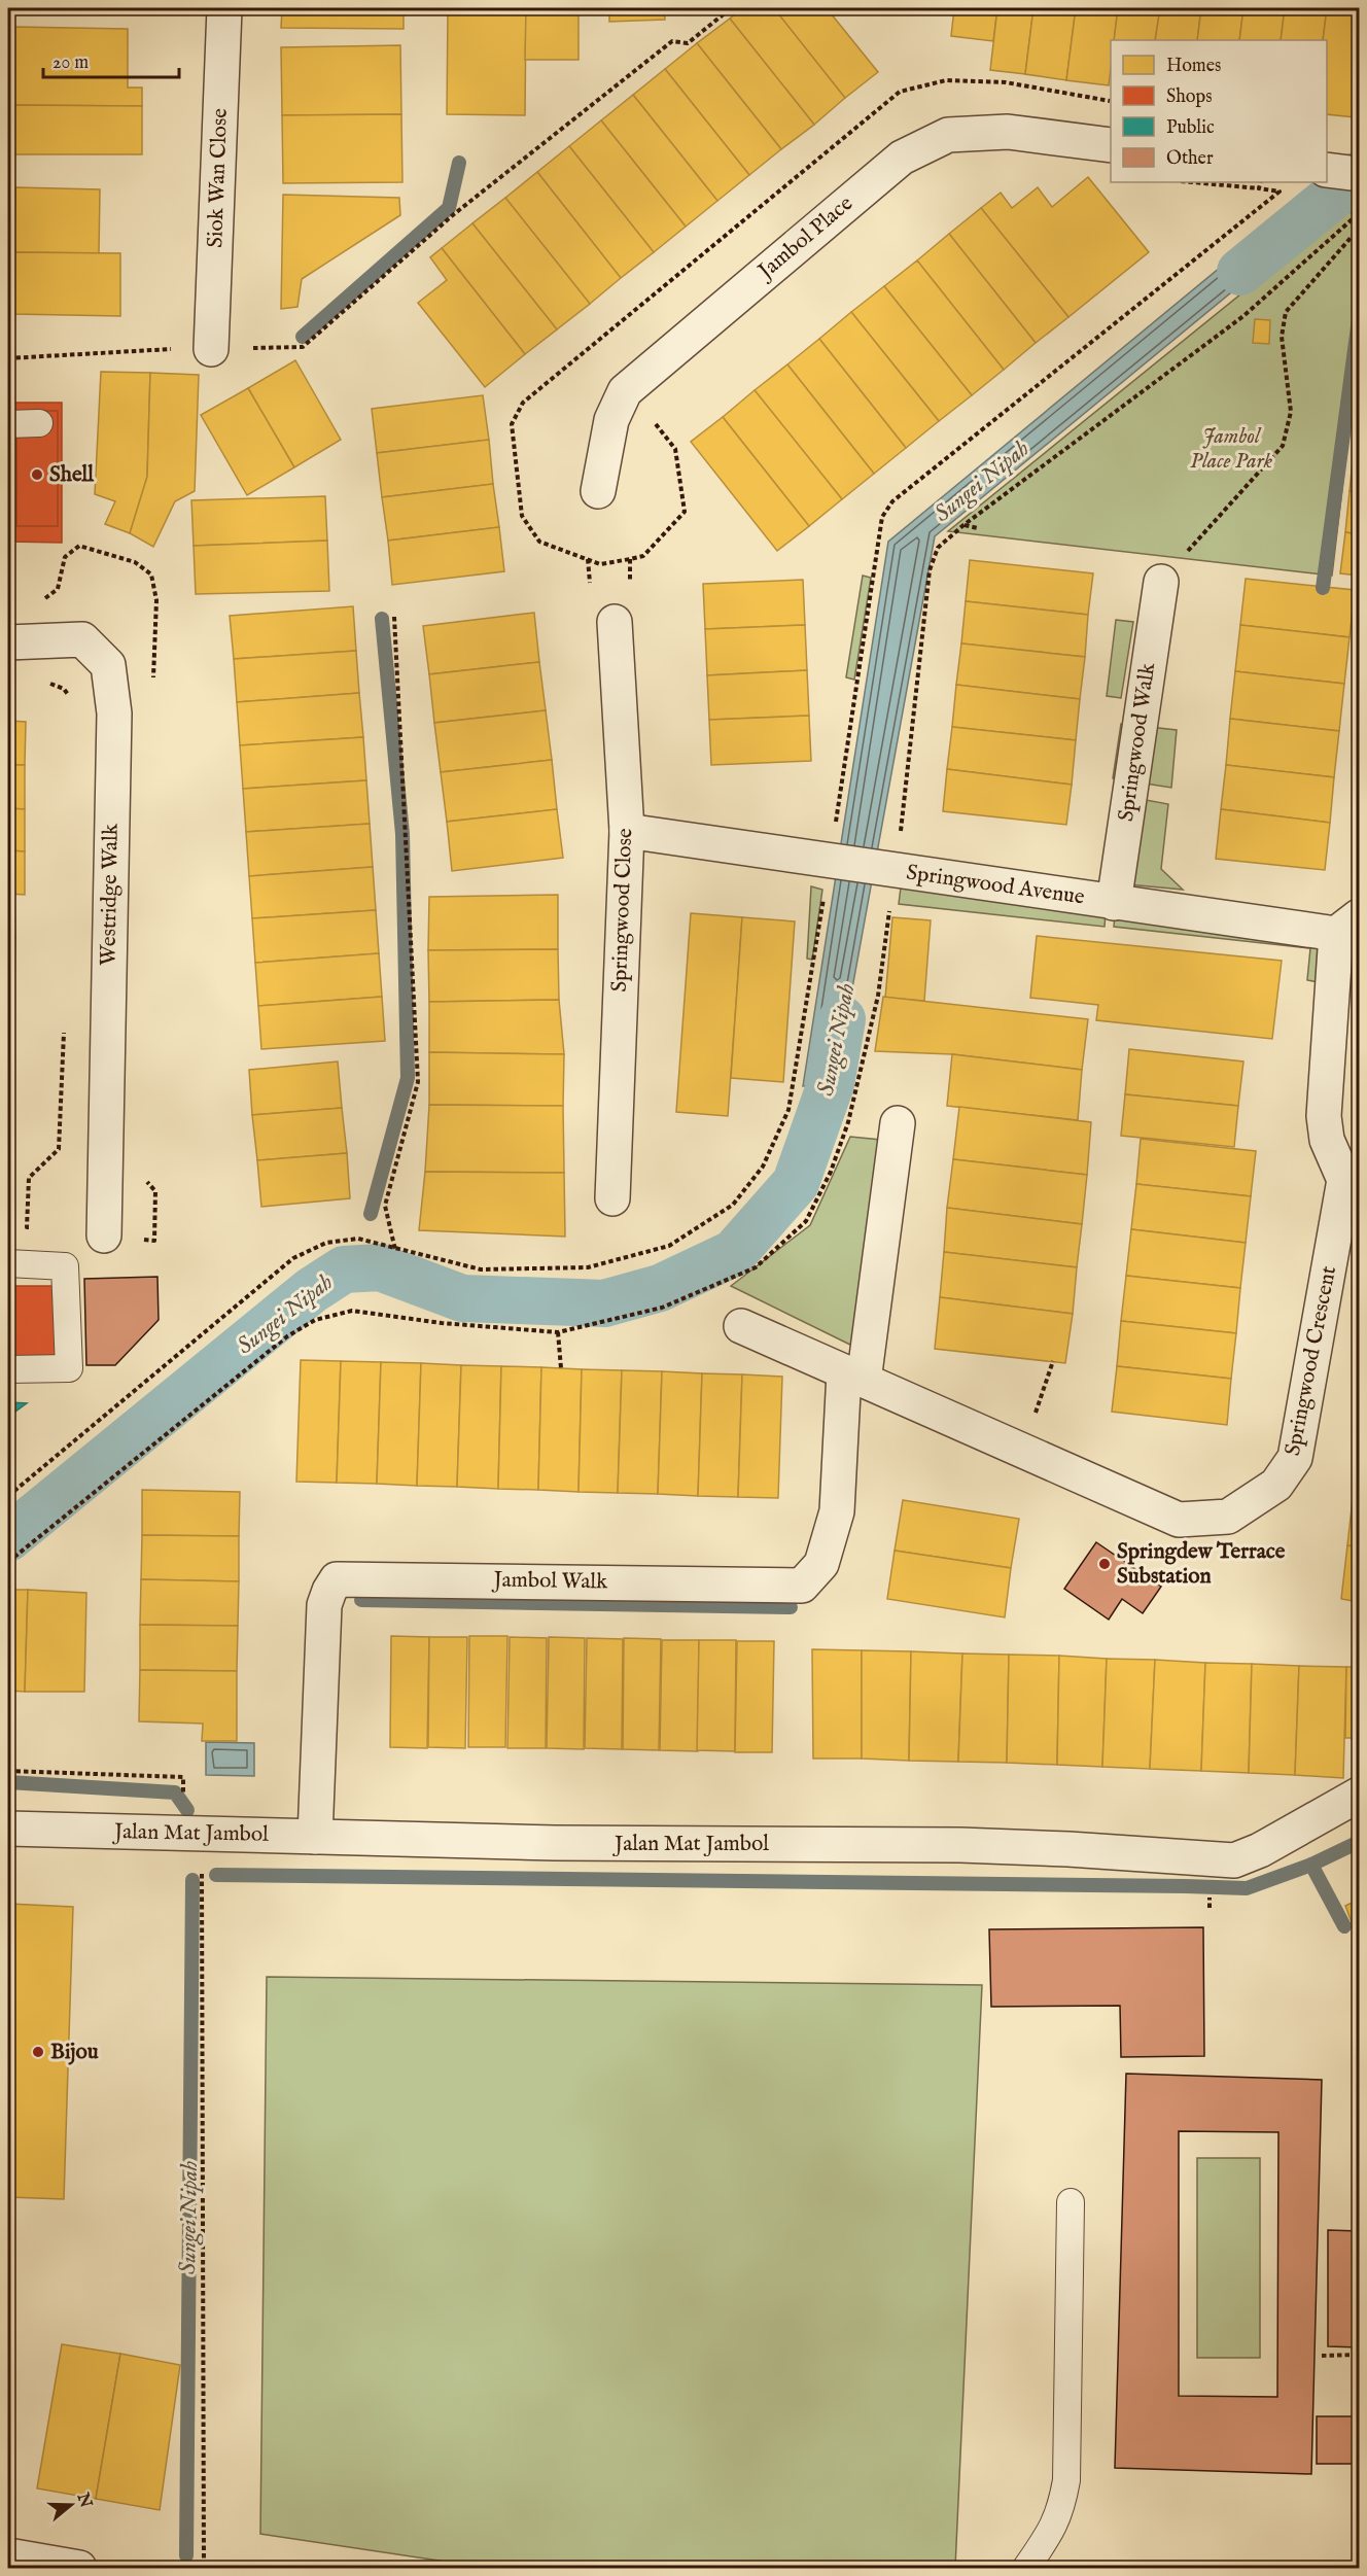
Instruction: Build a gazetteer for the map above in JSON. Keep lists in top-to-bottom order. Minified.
{"streets":{"street":["Siok Wan Close","Jambol Place","Springwood Walk","Springwood Avenue","Westridge Walk","Springwood Close","Springwood Crescent","Jambol Walk","Jalan Mat Jambol"]},"crossings":[["Springwood Walk","Springwood Avenue"],["Springwood Avenue","Springwood Close"],["Springwood Avenue","Springwood Crescent"],["Springwood Crescent","Jambol Walk"],["Jambol Walk","Jalan Mat Jambol"]],"water":["Sungei Nipah"],"parks":["Jambol Place Park"],"places":["Shell","Springdew Terrace Substation","Bijou"],"legend":["Homes","Shops","Public","Other"],"scale_bar":"20 m","north":"right"}
